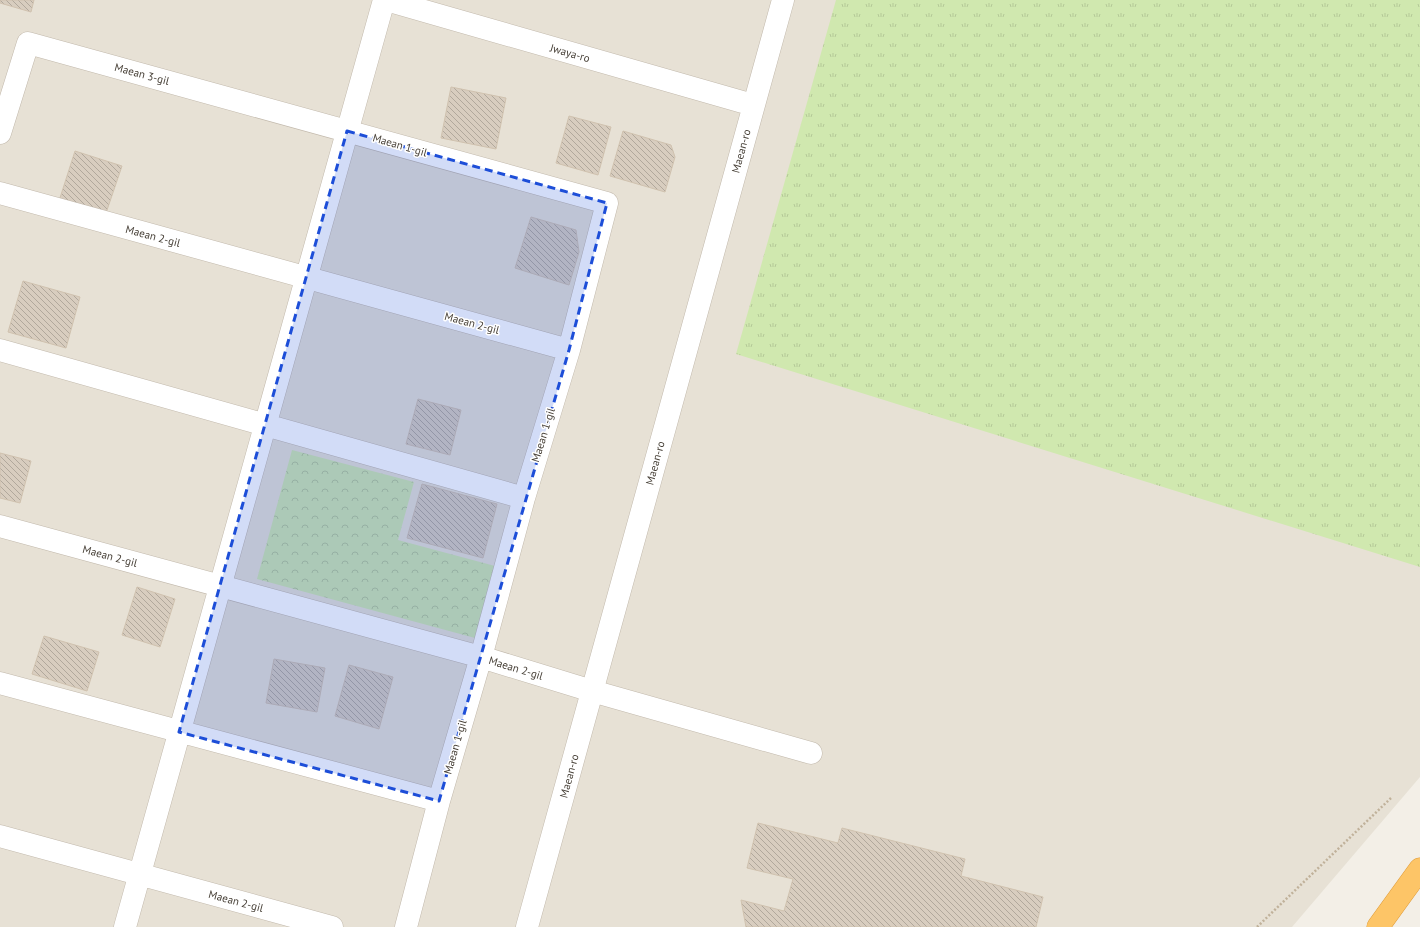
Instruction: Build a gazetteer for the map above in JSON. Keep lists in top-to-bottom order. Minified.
{"streets":{"street":["Jwaya-ro","Maean 3-gil","Maean 1-gil","Maean-ro","Maean 2-gil"]},"crossings":[["Jwaya-ro","Maean-ro"],["Maean 3-gil","Maean 1-gil"],["Maean 1-gil","Maean 2-gil"],["Maean-ro","Maean 2-gil"]]}
